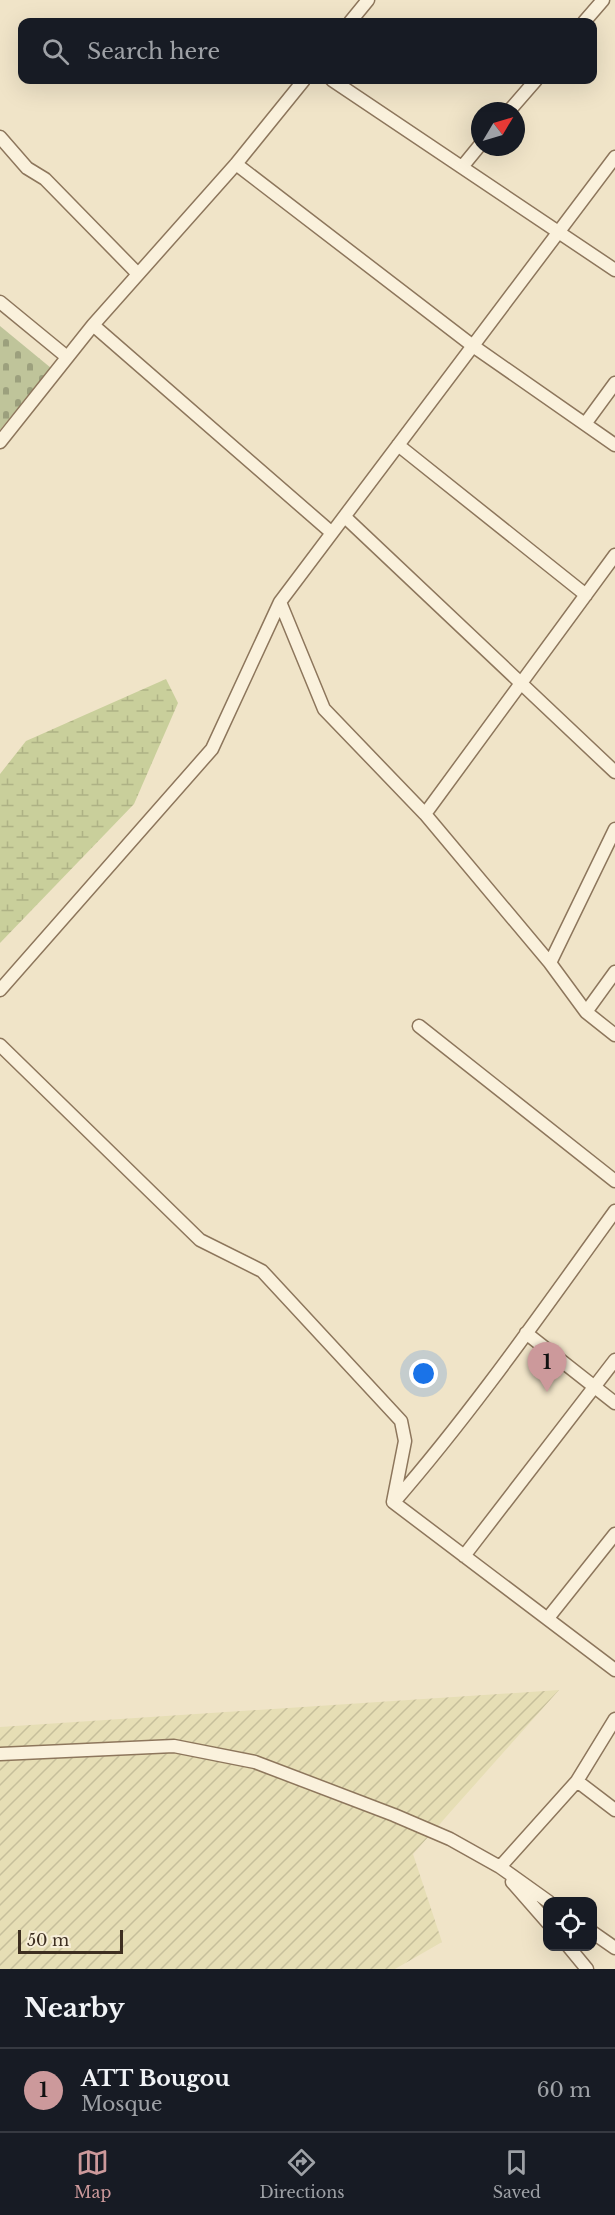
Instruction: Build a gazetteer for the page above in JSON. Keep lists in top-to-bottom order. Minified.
{"scale_bar":"50 m","north":"top right","page":{"search":"Search here","pins":"1","scale":"50 m","heading":"Nearby","list":[{"mark":"1","name":"ATT Bougou","note":"Mosque","value":"60 m"}],"nav":["Map","Directions","Saved"]}}
